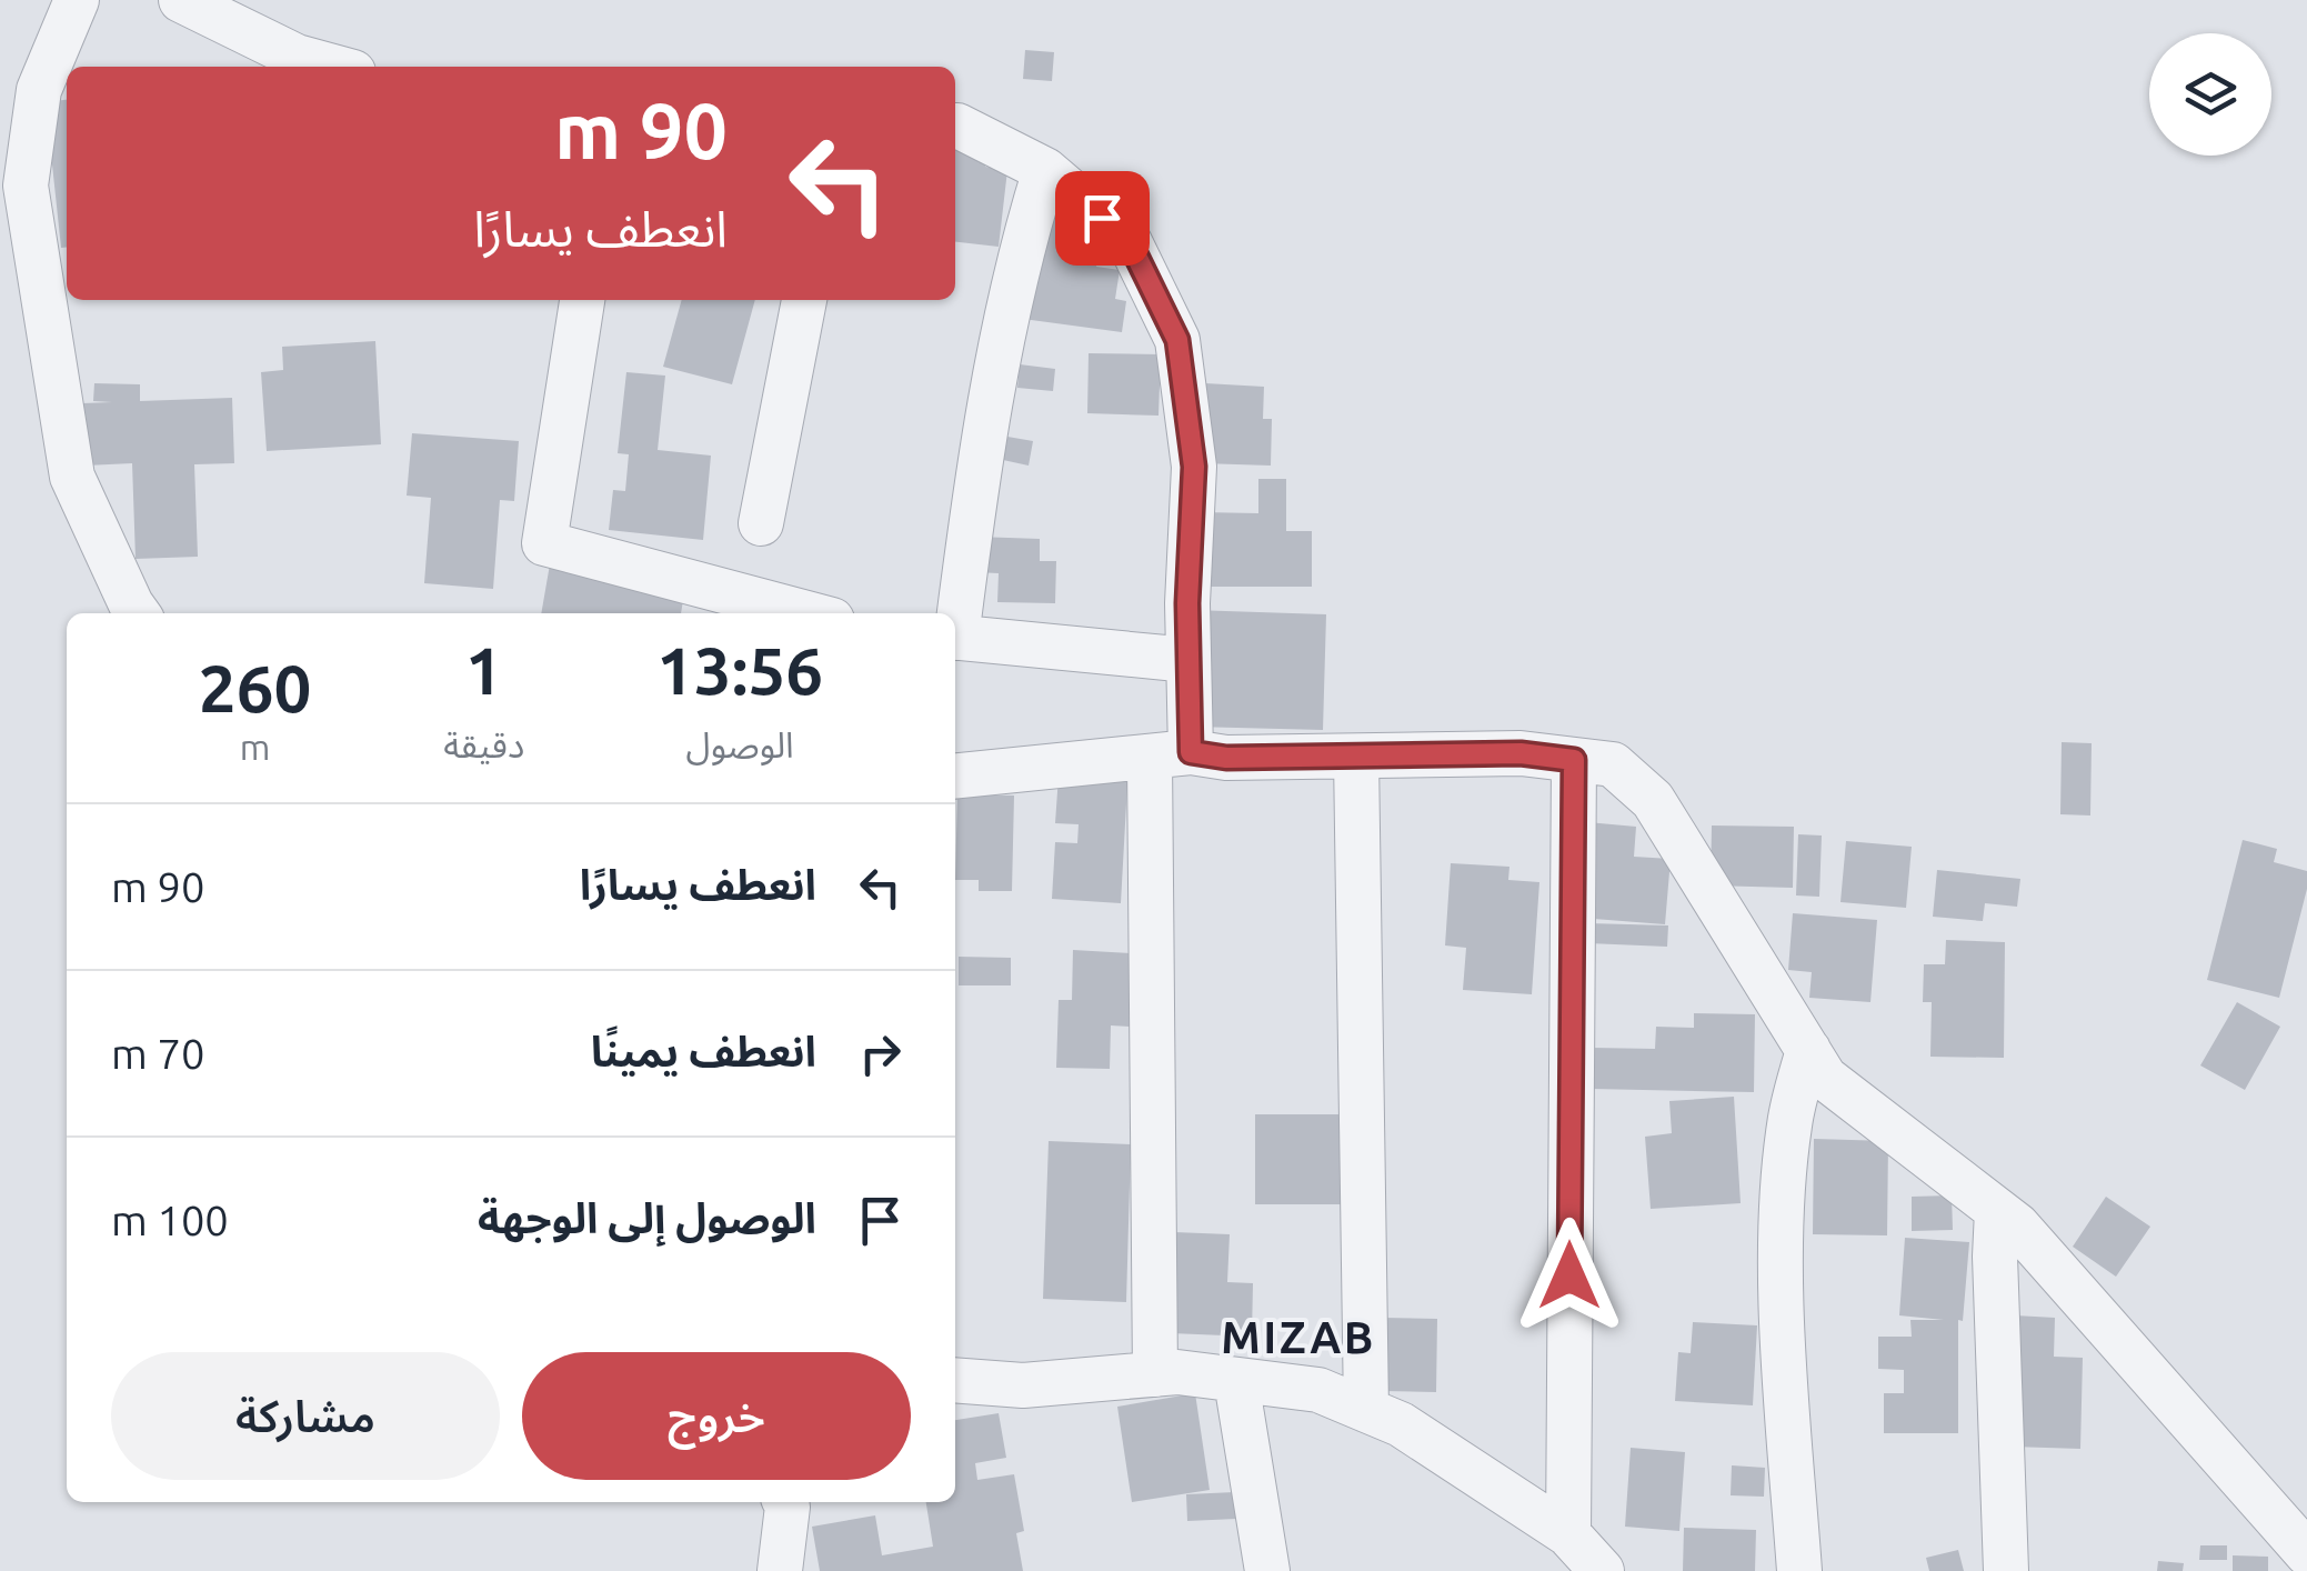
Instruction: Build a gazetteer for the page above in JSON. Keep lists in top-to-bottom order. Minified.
{"districts":["MIZAB"],"page":{"turn":["90 m","انعطف يسارًا"],"eta":["13:56","الوصول","1","دقيقة","260","m"],"list":[{"name":"انعطف يسارًا","value":"90 m"},{"name":"انعطف يمينًا","value":"70 m"},{"name":"الوصول إلى الوجهة","value":"100 m"}],"buttons":["خروج","مشاركة"]}}
